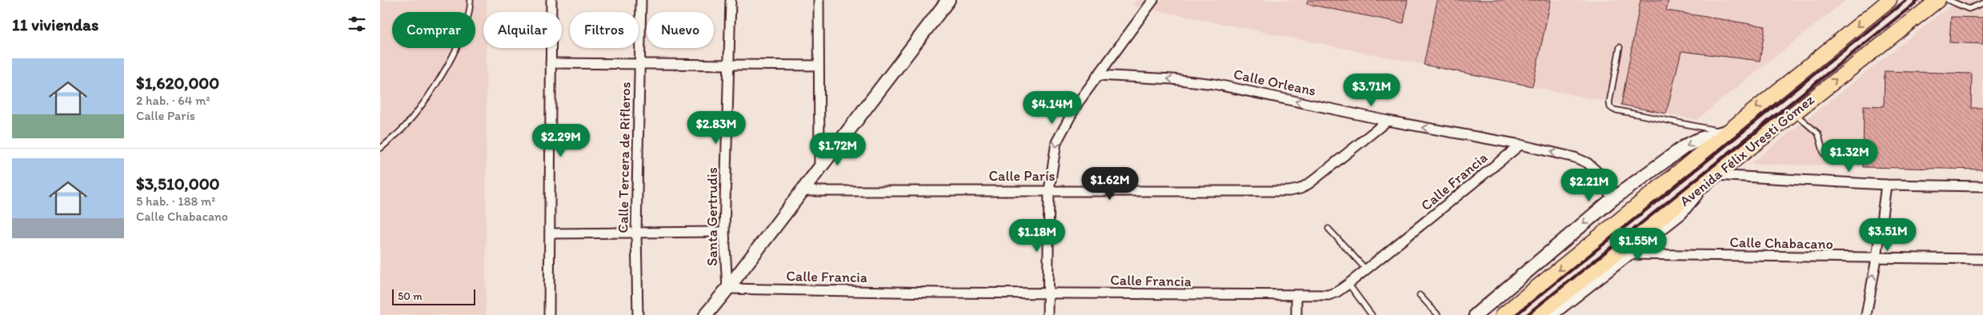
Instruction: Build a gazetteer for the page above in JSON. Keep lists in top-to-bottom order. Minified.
{"streets":{"main road":["Avenida Félix Uresti Gómez"],"street":["Calle Orleans","Calle Tercera de Rifleros","Calle París","Calle Francia","Santa Gertrudis","Calle Chabacano"]},"crossings":[["Calle Orleans","Calle París"],["Calle Orleans","Calle Francia"],["Calle Francia","Santa Gertrudis"]],"one_way":["Calle Orleans"],"scale_bar":"50 m","page":{"heading":"11 viviendas","chip":["Comprar","Alquilar","Filtros","Nuevo"],"list":[{"name":"$1,620,000","note":"2 hab. · 64 m² · Calle París"},{"name":"$3,510,000","note":"5 hab. · 188 m² · Calle Chabacano"}],"price":["$3.71M","$4.14M","$2.83M","$2.29M","$1.72M","$1.32M","$1.62M","$2.21M","$3.51M","$1.18M","$1.55M"],"scale":"50 m"}}
